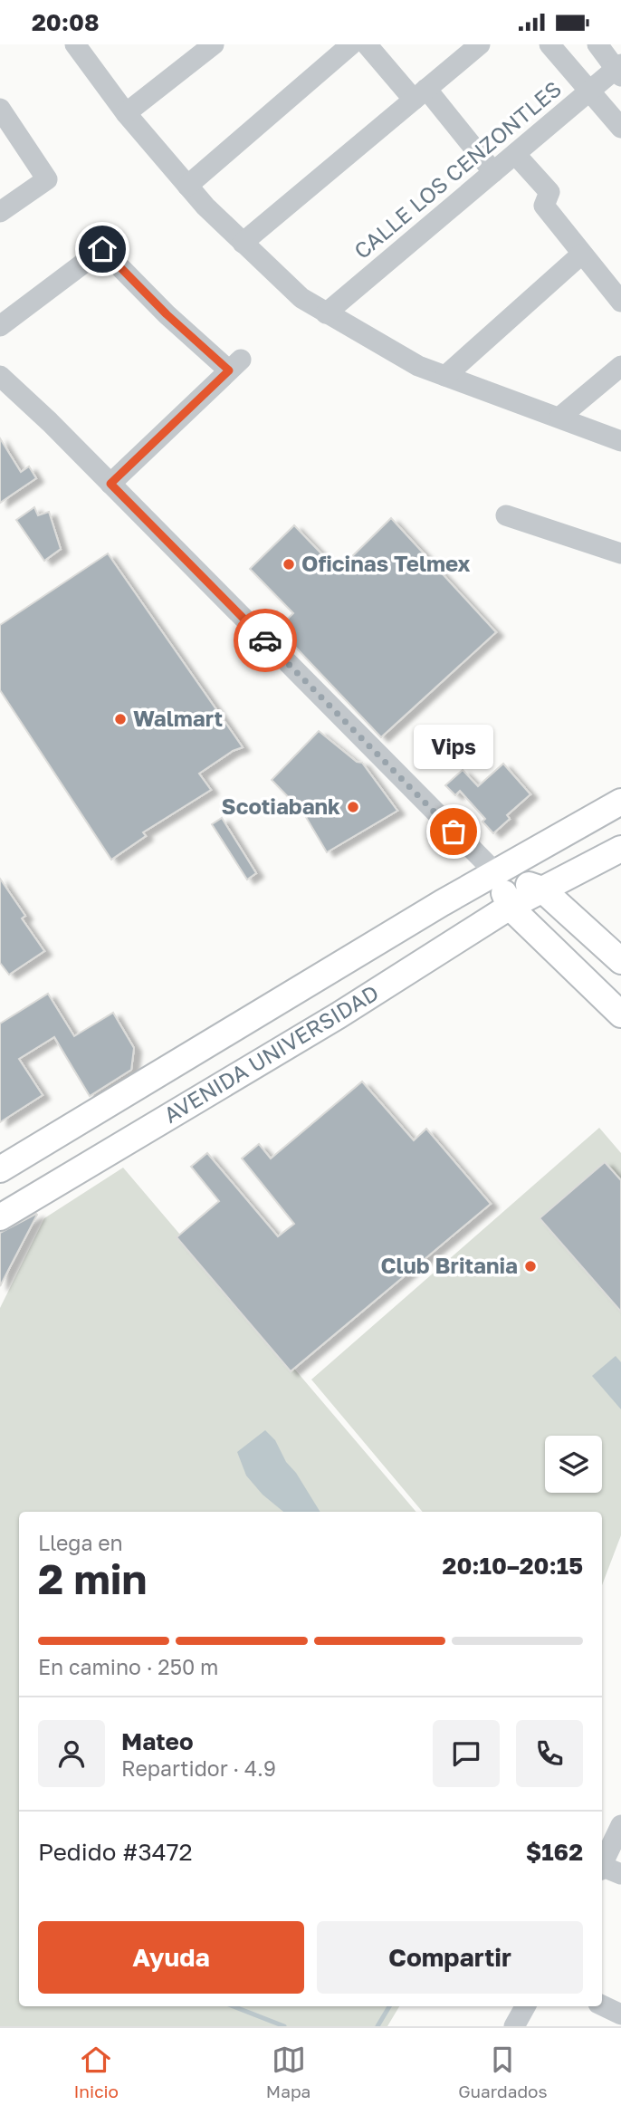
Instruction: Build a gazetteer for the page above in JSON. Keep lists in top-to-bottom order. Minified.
{"streets":{"main road":["AVENIDA UNIVERSIDAD"],"street":["CALLE LOS CENZONTLES"]},"places":["Oficinas Telmex","Walmart","Scotiabank","Vips","Club Britania"],"page":{"status":"20:08","bubble":"Vips","heading":["2 min","Llega en","20:10–20:15"],"panel":["Mateo","Repartidor · 4.9","Pedido #3472","$162"],"bar":"En camino · 250 m","buttons":["Ayuda","Compartir"],"tabs":["Inicio","Mapa","Guardados"]}}
